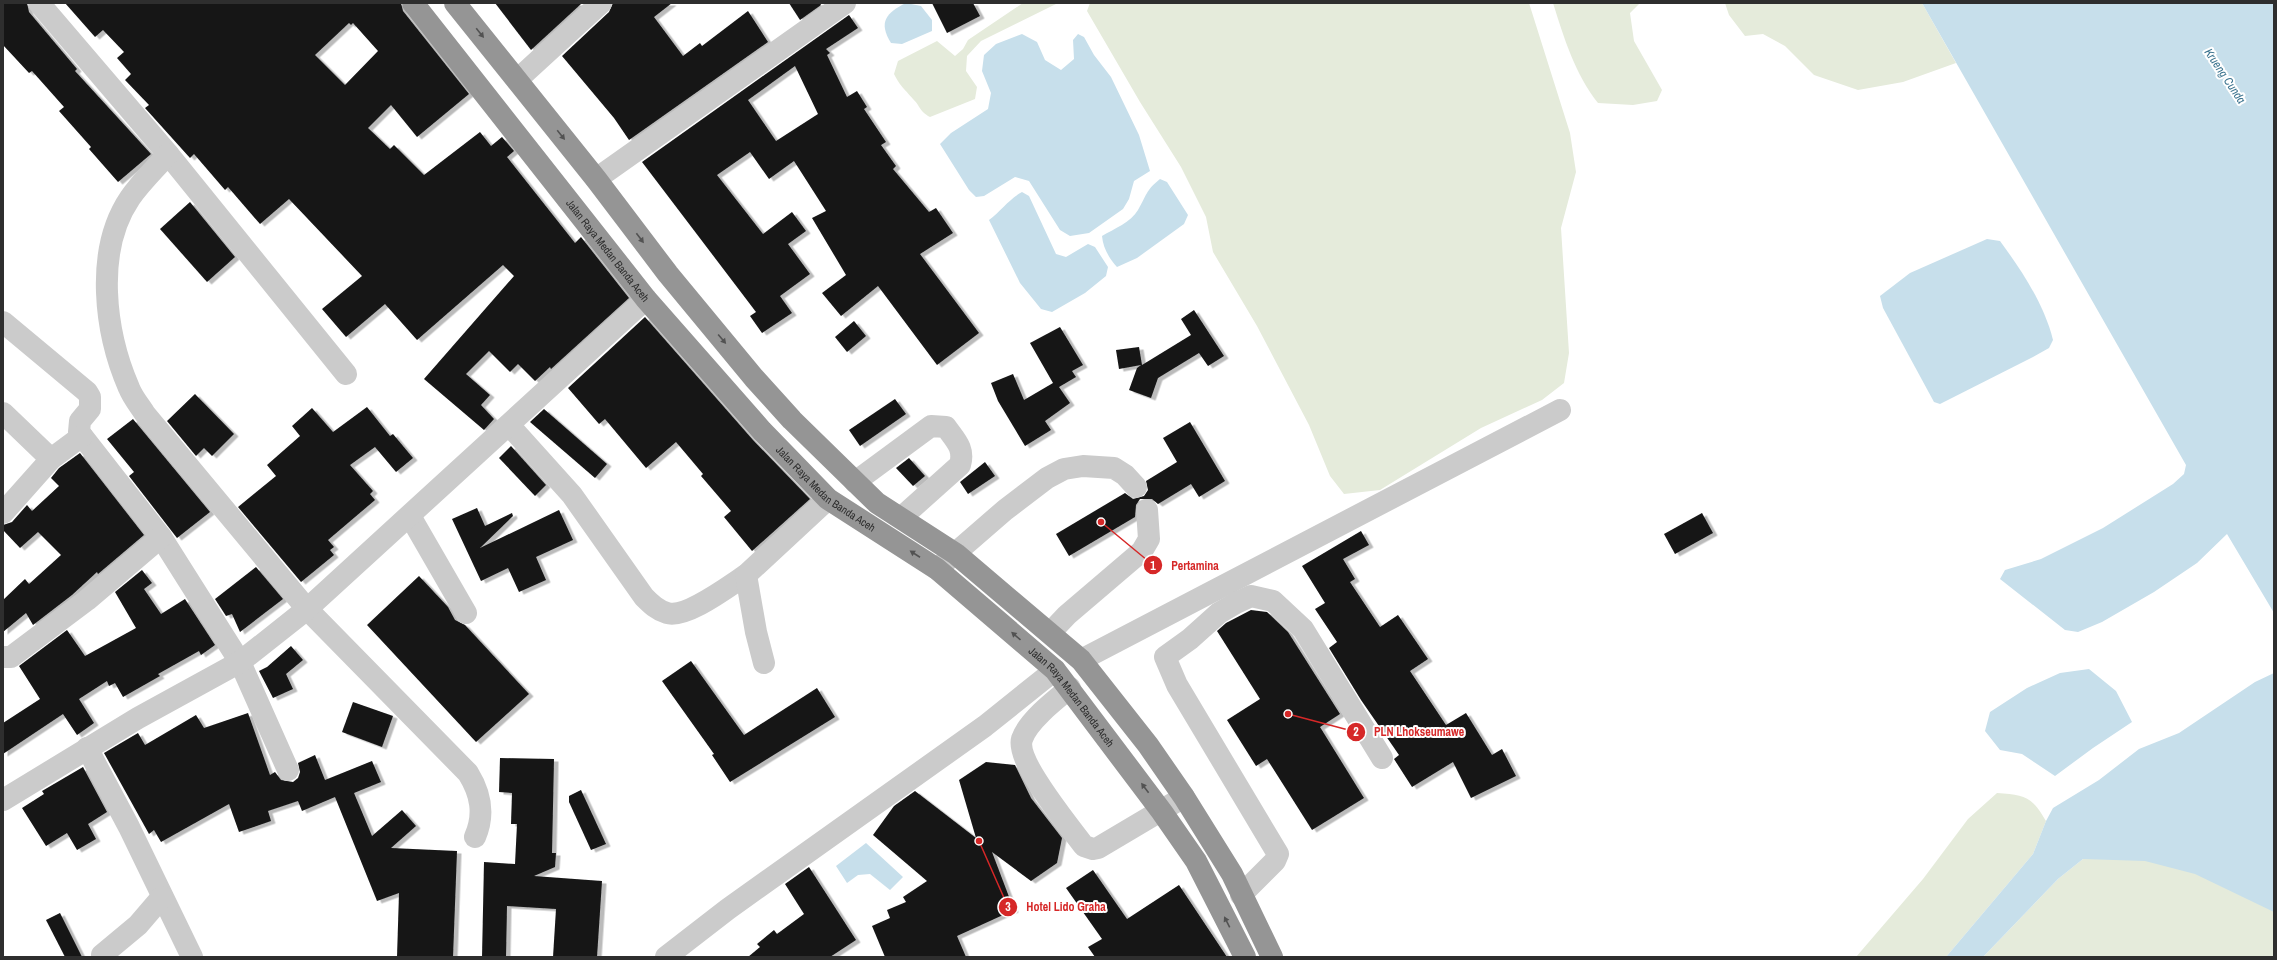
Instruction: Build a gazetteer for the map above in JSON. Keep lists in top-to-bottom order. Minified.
{"streets":{"highway":["Jalan Raya Medan Banda Aceh"]},"water":["Krueng Cunda"],"places":["Pertamina","PLN Lhokseumawe","Hotel Lido Graha"]}
